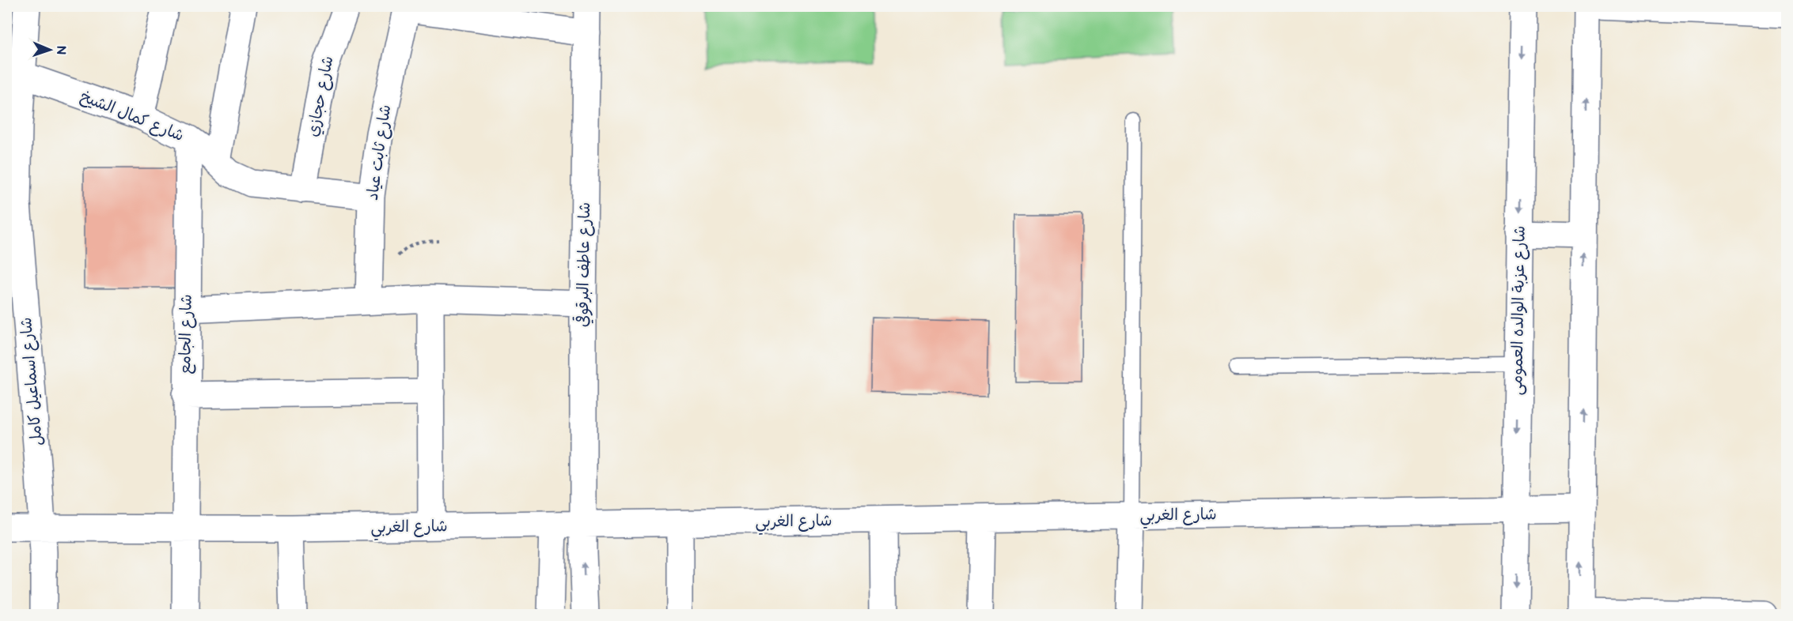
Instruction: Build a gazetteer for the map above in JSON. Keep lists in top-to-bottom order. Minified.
{"streets":{"street":["شارع حجازي","شارع كمال الشيخ","شارع ثابت عياد","شارع عاطف البرقوقي","شارع عزبة الوالده العمومى","شارع الجامع","شارع اسماعيل كامل","شارع الغربي"]},"crossings":[["شارع حجازي","شارع كمال الشيخ"],["شارع كمال الشيخ","شارع ثابت عياد"],["شارع كمال الشيخ","شارع الجامع"],["شارع كمال الشيخ","شارع اسماعيل كامل"],["شارع عاطف البرقوقي","شارع الغربي"],["شارع عزبة الوالده العمومى","شارع الغربي"],["شارع الجامع","شارع الغربي"],["شارع اسماعيل كامل","شارع الغربي"]],"north":"right"}
